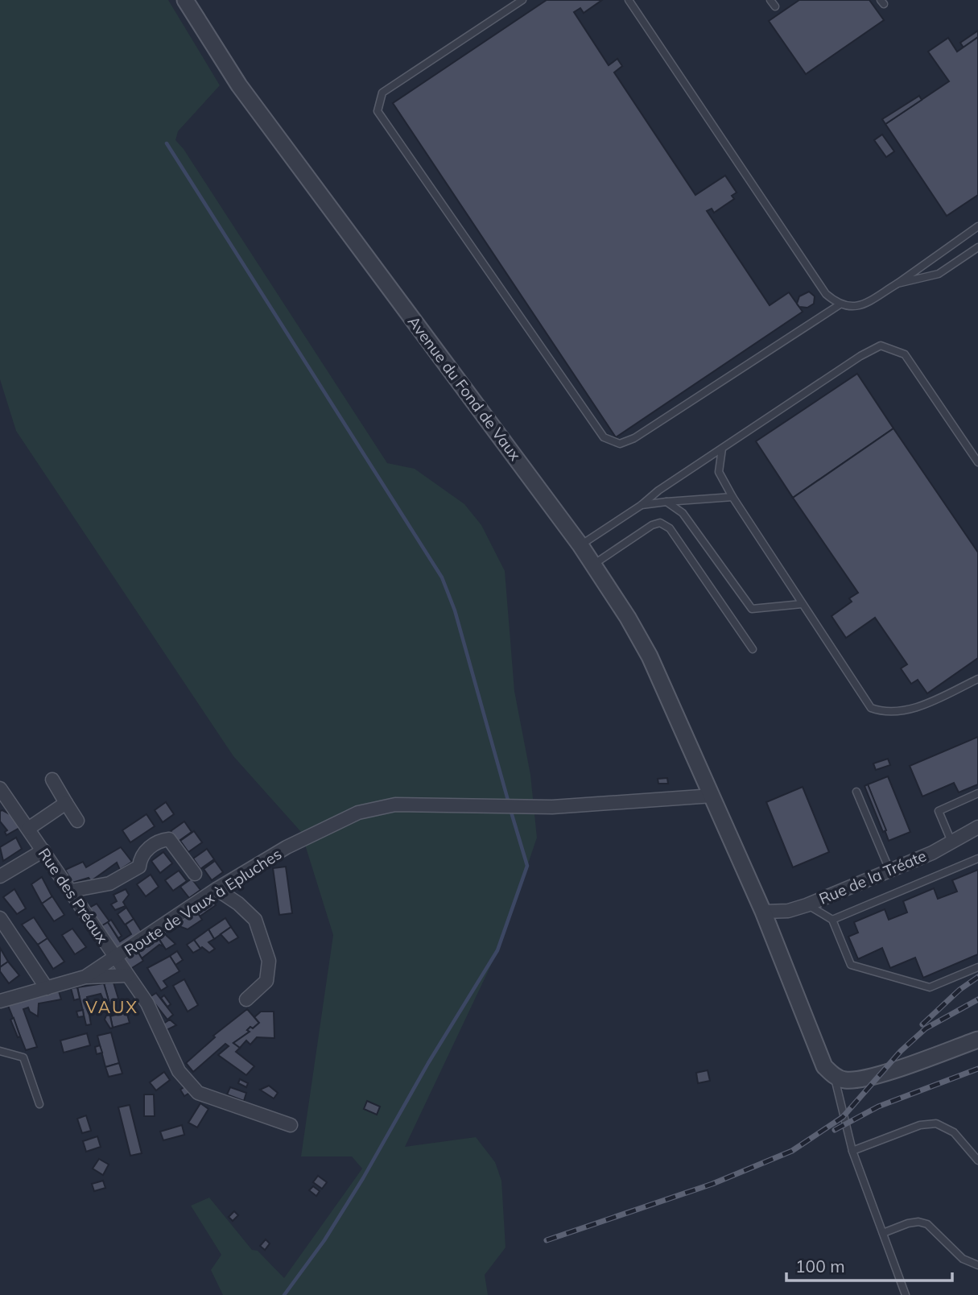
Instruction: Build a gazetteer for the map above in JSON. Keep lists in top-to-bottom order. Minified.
{"streets":{"street":["Avenue du Fond de Vaux","Rue de la Tréate","Rue des Préaux","Route de Vaux à Epluches"]},"crossings":[["Avenue du Fond de Vaux","Rue de la Tréate"],["Avenue du Fond de Vaux","Route de Vaux à Epluches"],["Rue des Préaux","Route de Vaux à Epluches"]],"districts":["VAUX"],"scale_bar":"100 m"}
